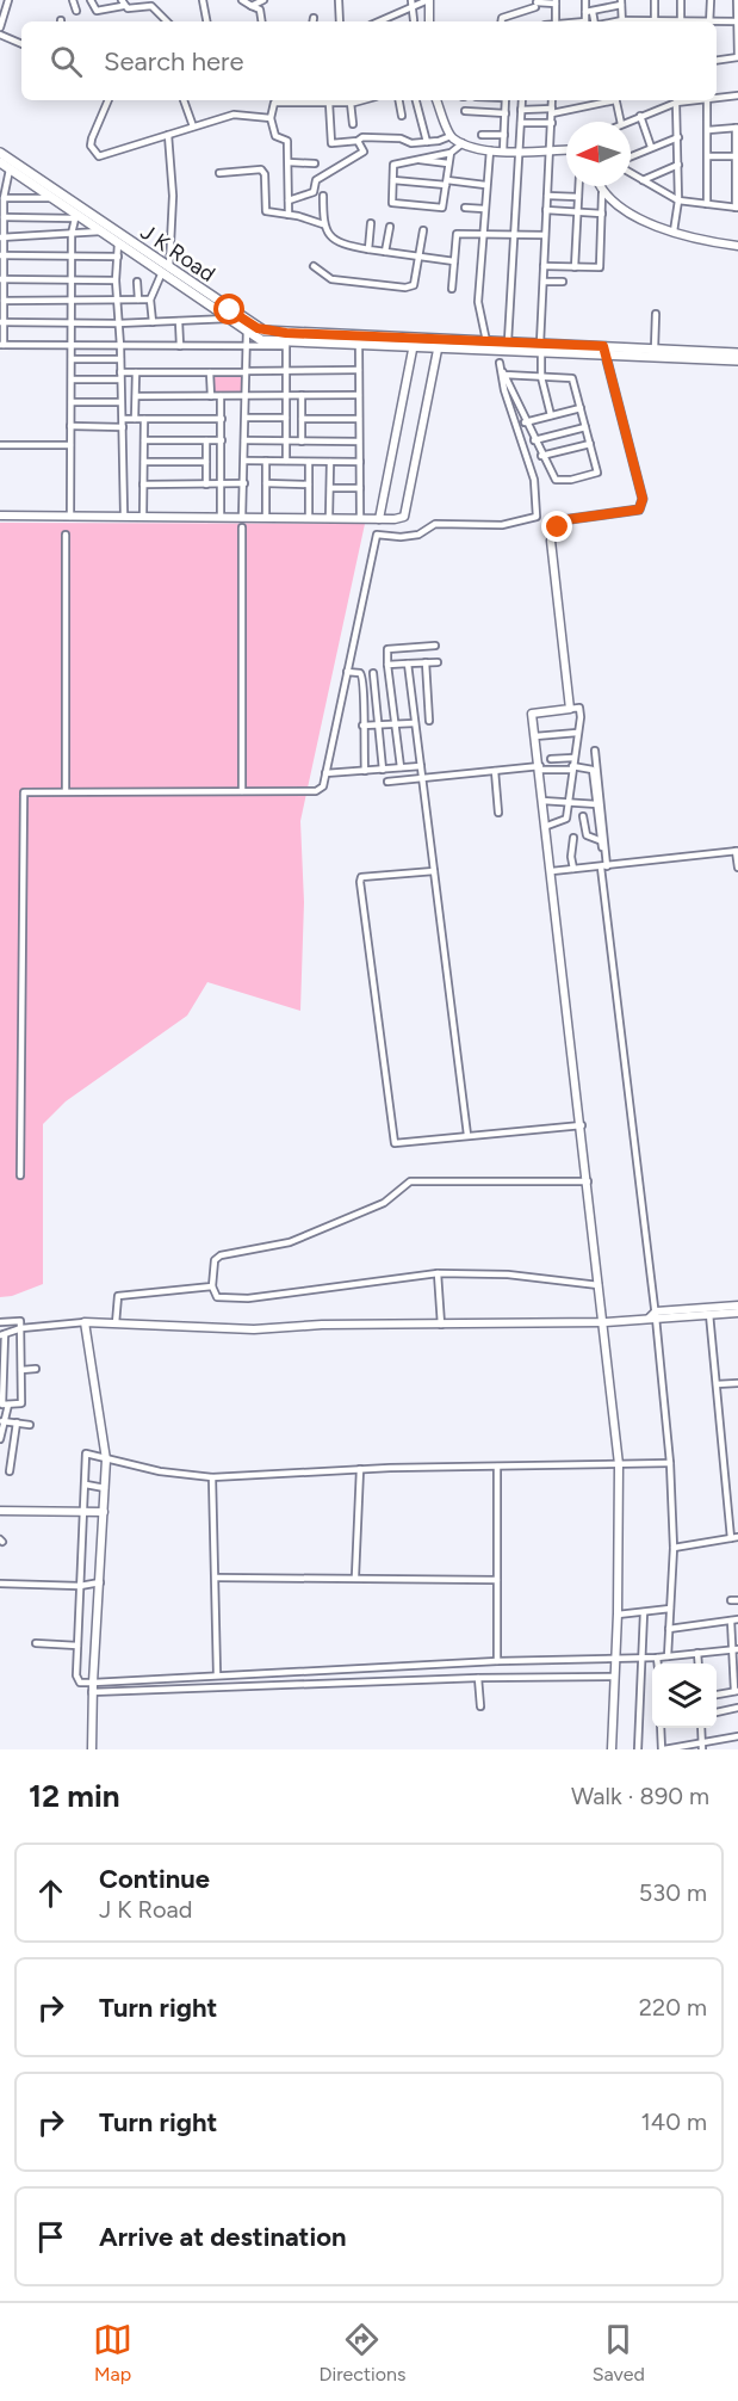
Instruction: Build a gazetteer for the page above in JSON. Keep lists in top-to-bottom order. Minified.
{"streets":{"main road":["J K Road"]},"north":"left","page":{"search":"Search here","heading":["12 min","Walk · 890 m"],"list":[["Continue","J K Road","530 m"],["Turn right","220 m"],["Turn right","140 m"],"Arrive at destination"],"nav":["Map","Directions","Saved"]}}
